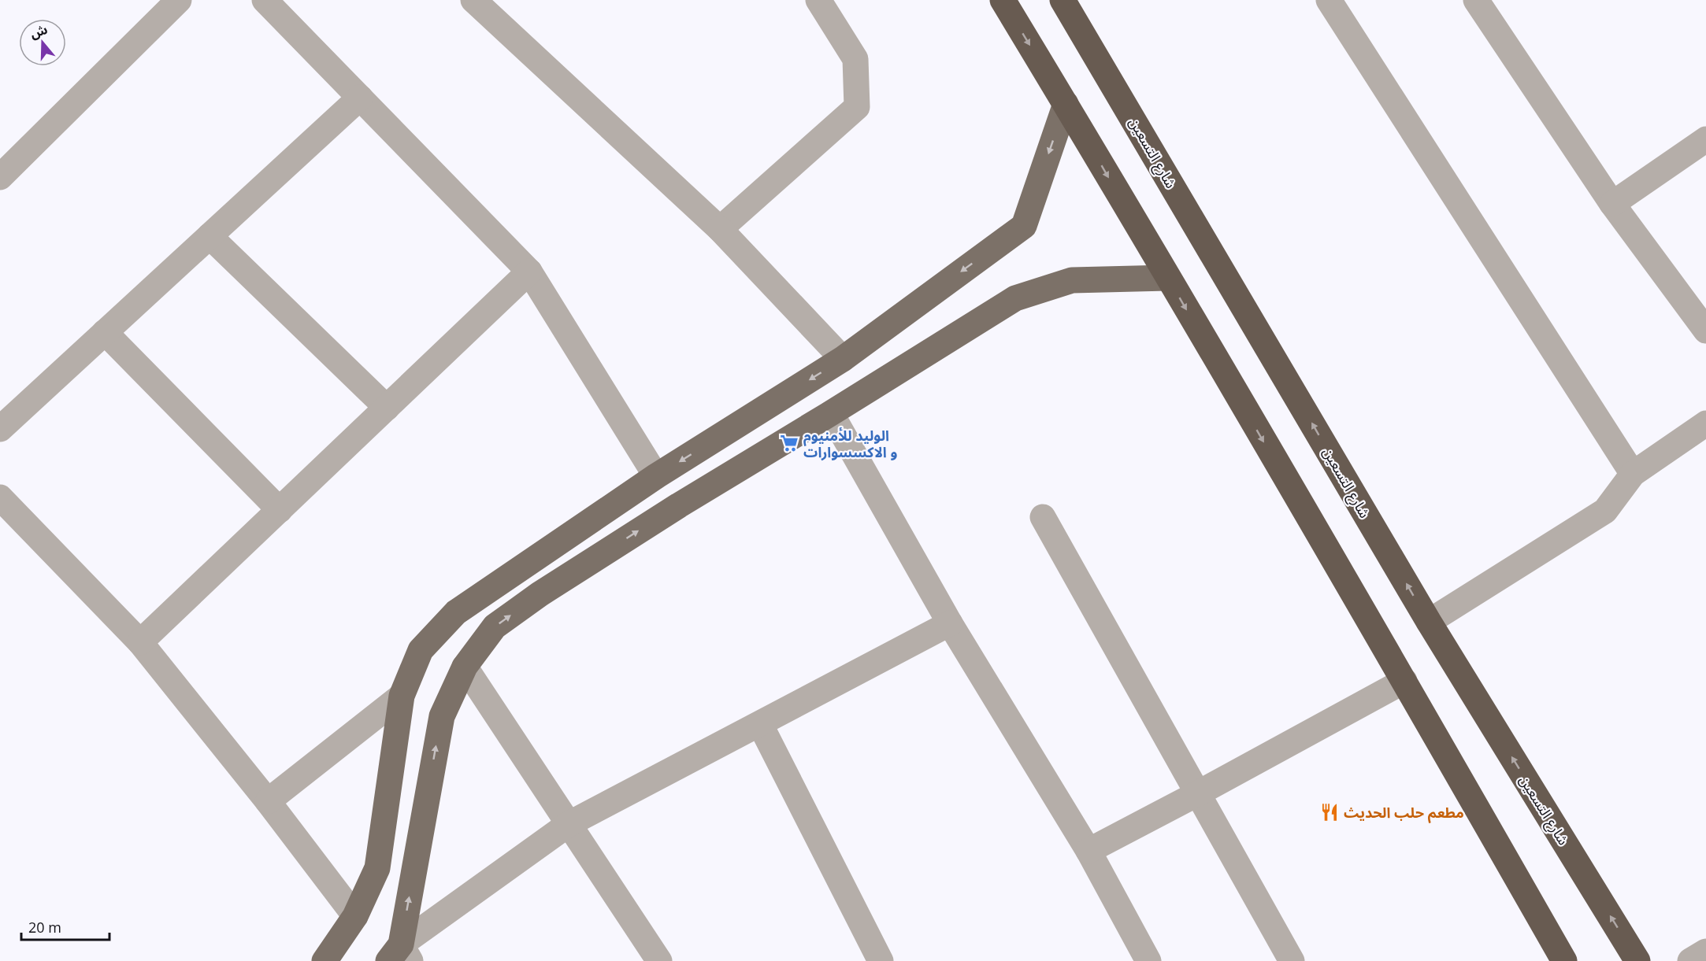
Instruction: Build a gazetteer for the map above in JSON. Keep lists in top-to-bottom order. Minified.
{"streets":{"highway":["شارع التسعين"]},"places":{"supermarket":["الوليد للأمنيوم و الاكسسوارات"],"restaurant":["مطعم حلب الحديث"]},"scale_bar":"20 m","north":"top"}
